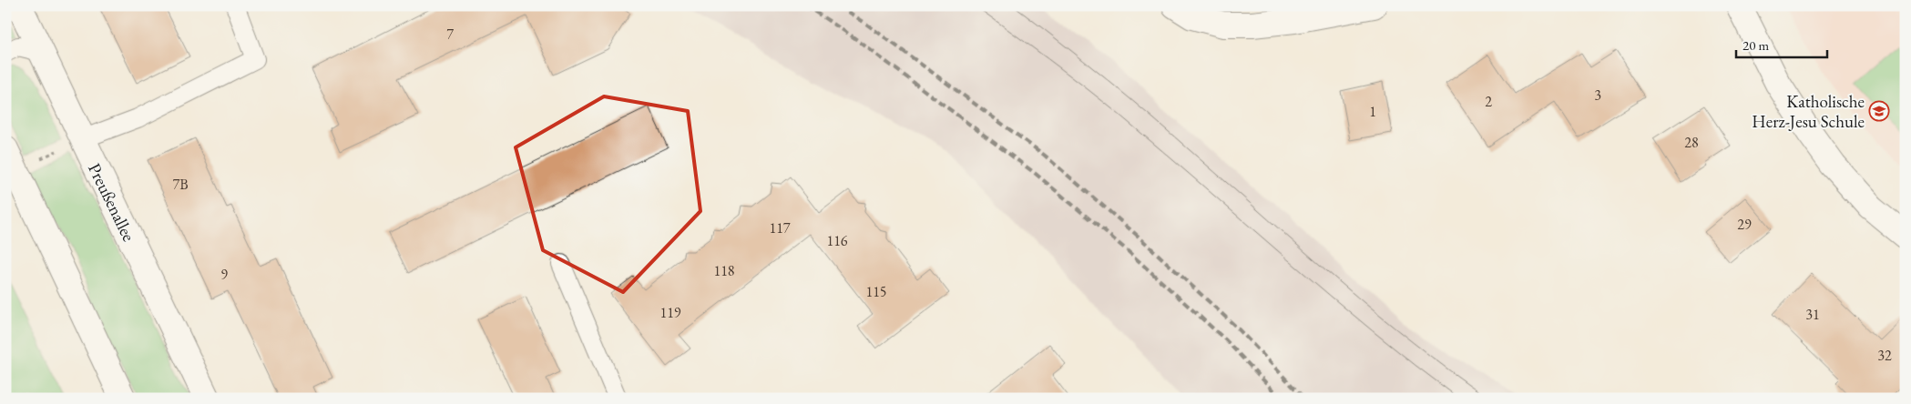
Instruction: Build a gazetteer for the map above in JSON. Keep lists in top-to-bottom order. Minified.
{"streets":{"street":["Preußenallee"]},"places":{"school or university":["Katholische Herz-Jesu Schule"]},"house_numbers":["7","3","2","1","28","7B","29","117","116","118","9","115","119","31","32"],"scale_bar":"20 m"}
